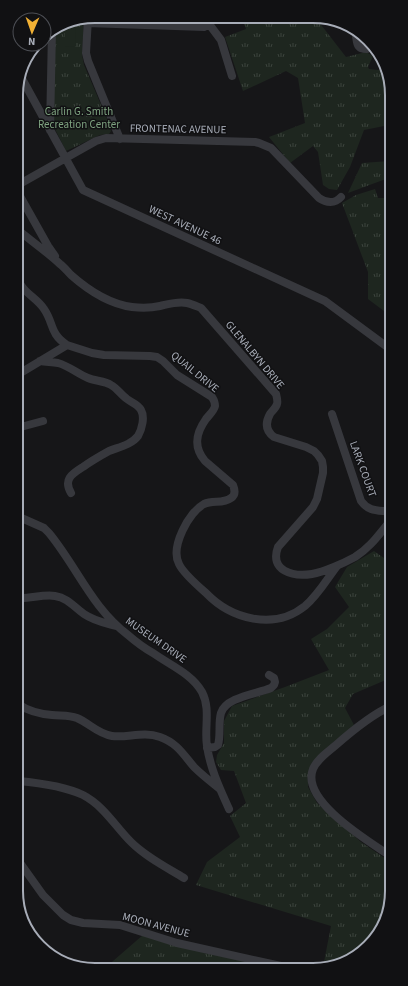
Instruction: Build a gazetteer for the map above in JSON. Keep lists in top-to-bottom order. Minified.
{"streets":{"street":["FRONTENAC AVENUE","WEST AVENUE 46","GLENALBYN DRIVE","QUAIL DRIVE","LARK COURT","MUSEUM DRIVE","MOON AVENUE"]},"crossings":[["FRONTENAC AVENUE","WEST AVENUE 46"],["GLENALBYN DRIVE","QUAIL DRIVE"]],"parks":["Carlin G. Smith Recreation Center"],"north":"bottom"}
